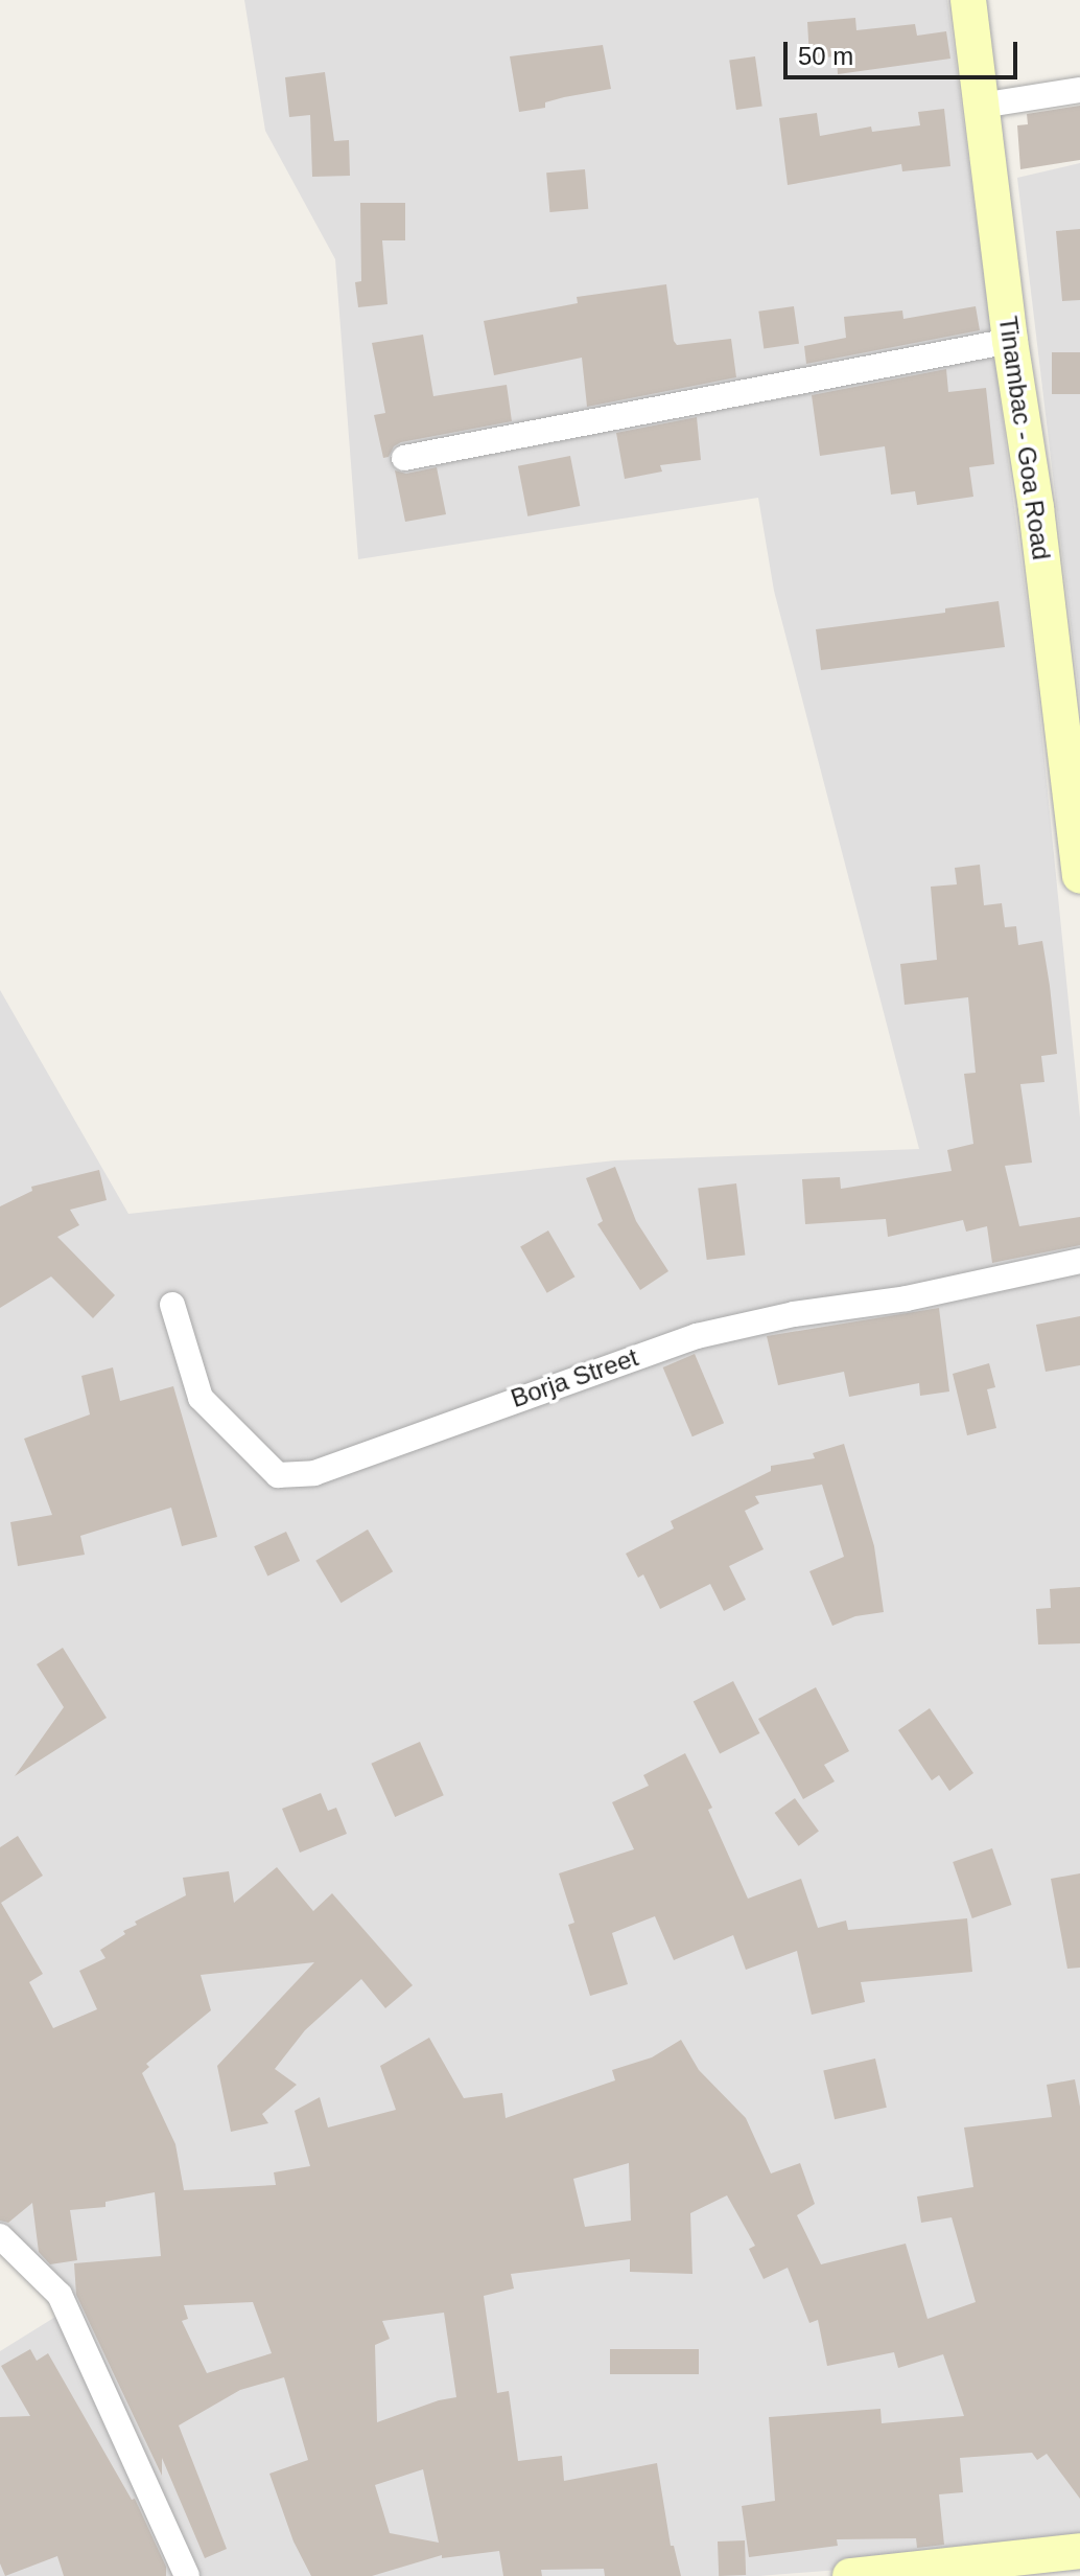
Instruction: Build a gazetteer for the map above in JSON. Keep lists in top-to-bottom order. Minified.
{"streets":{"main road":["Tinambac - Goa Road"],"street":["Borja Street"]},"scale_bar":"50 m"}
